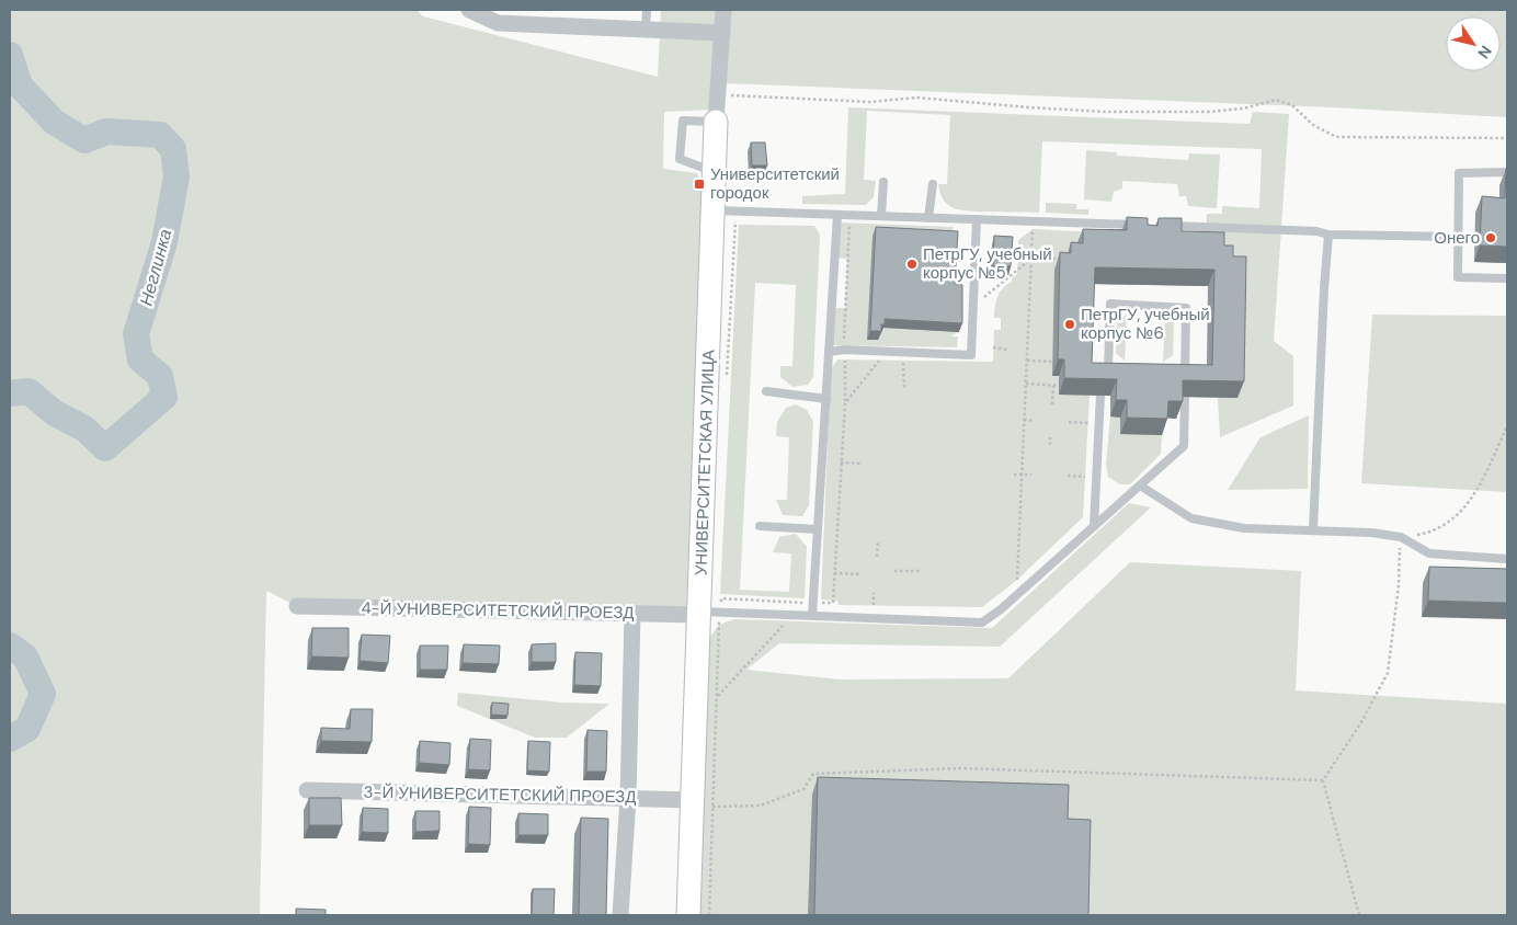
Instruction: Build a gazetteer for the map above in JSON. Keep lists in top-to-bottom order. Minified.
{"streets":{"street":["УНИВЕРСИТЕТСКАЯ УЛИЦА","4-Й УНИВЕРСИТЕТСКИЙ ПРОЕЗД","3-Й УНИВЕРСИТЕТСКИЙ ПРОЕЗД"]},"crossings":[["УНИВЕРСИТЕТСКАЯ УЛИЦА","4-Й УНИВЕРСИТЕТСКИЙ ПРОЕЗД"],["УНИВЕРСИТЕТСКАЯ УЛИЦА","3-Й УНИВЕРСИТЕТСКИЙ ПРОЕЗД"]],"water":["Неглинка"],"places":{"transit":["Университетский городок"],"other":["Онего","ПетрГУ, учебный корпус №5","ПетрГУ, учебный корпус №6"]},"north":"bottom right"}
